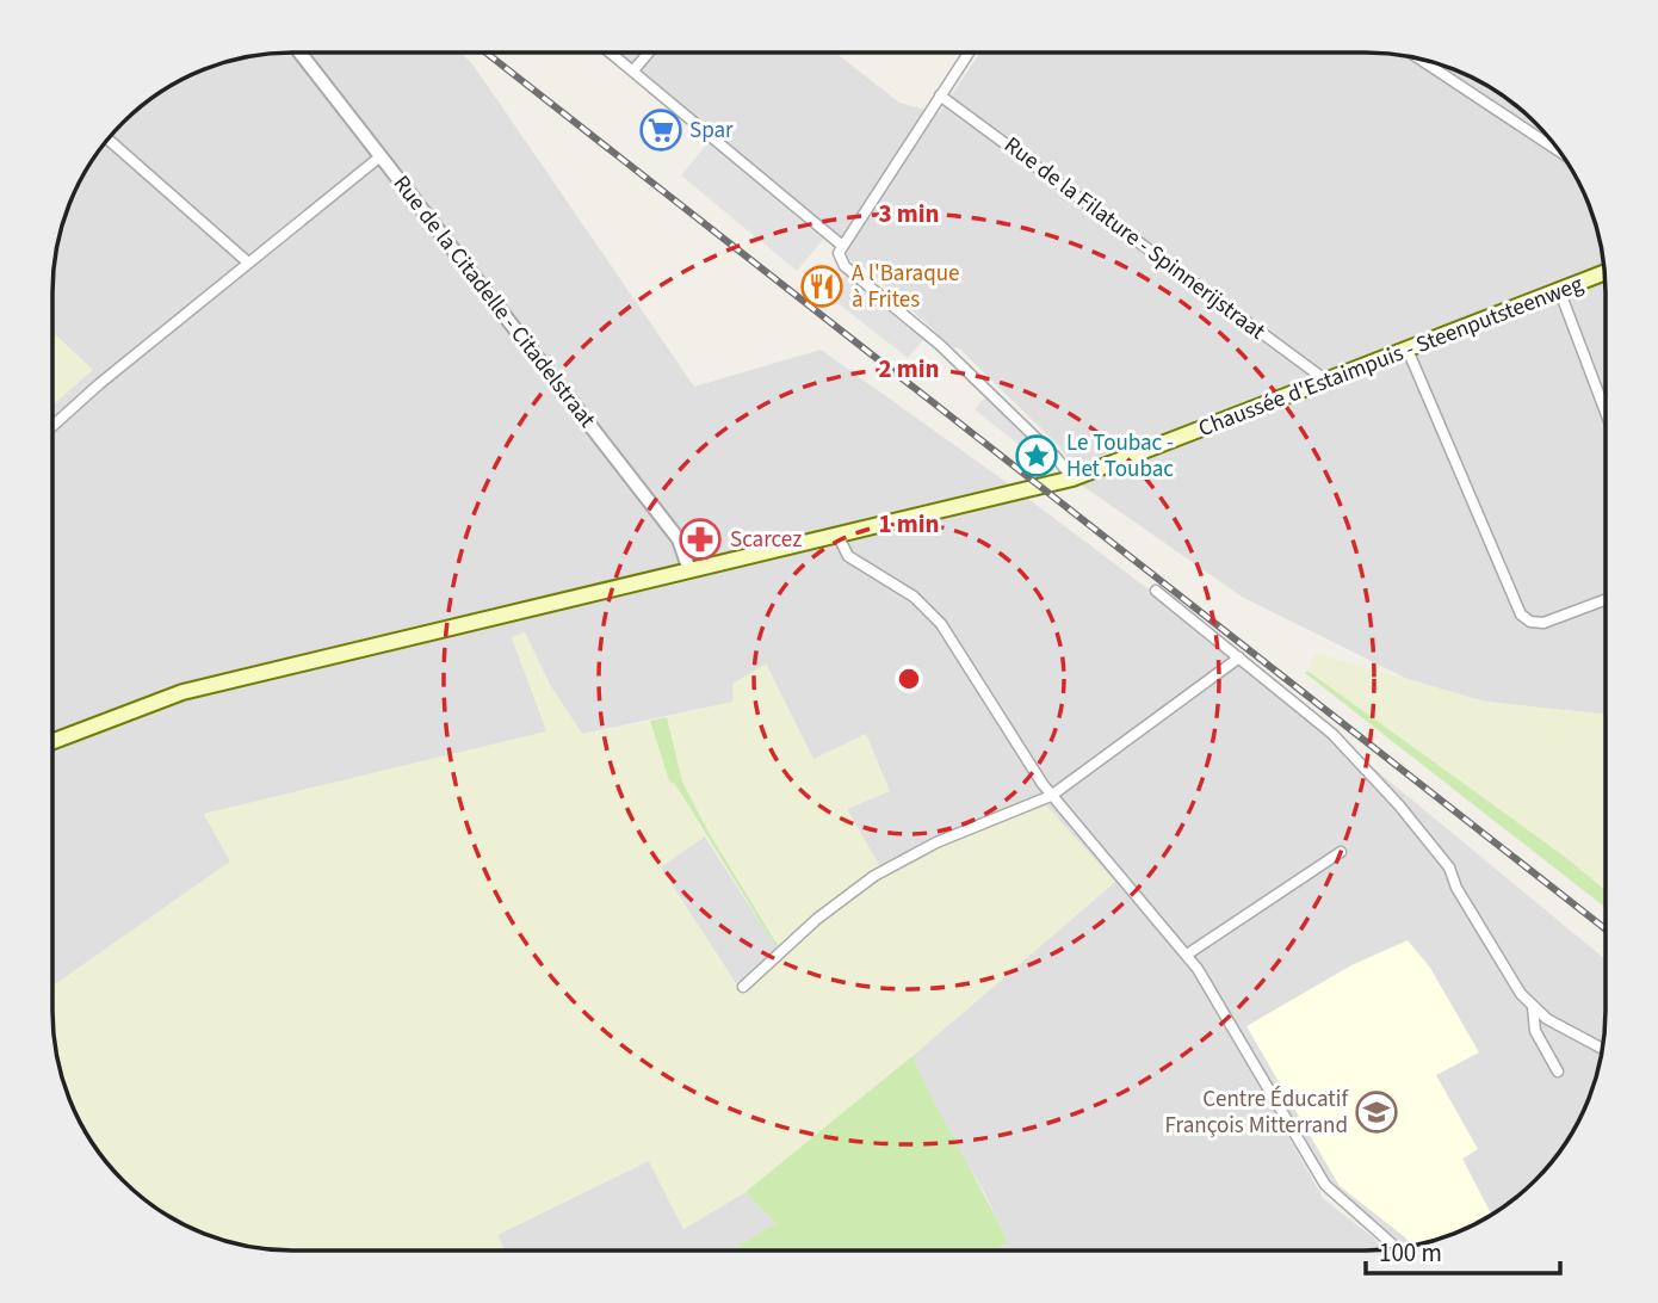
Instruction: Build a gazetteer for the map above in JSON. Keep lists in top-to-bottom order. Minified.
{"streets":{"main road":["Chaussée d'Estaimpuis - Steenputsteenweg"],"street":["Rue de la Filature - Spinnerijstraat","Rue de la Citadelle - Citadelstraat"]},"crossings":[["Rue de la Filature - Spinnerijstraat","Chaussée d'Estaimpuis - Steenputsteenweg"],["Rue de la Citadelle - Citadelstraat","Chaussée d'Estaimpuis - Steenputsteenweg"]],"places":{"supermarket":["Spar"],"restaurant":["A l'Baraque à Frites"],"place":["Le Toubac - Het Toubac"],"pharmacy":["Scarcez"],"school or university":["Centre Éducatif François Mitterrand"]},"scale_bar":"100 m","rings":["3 min","2 min","1 min"]}
